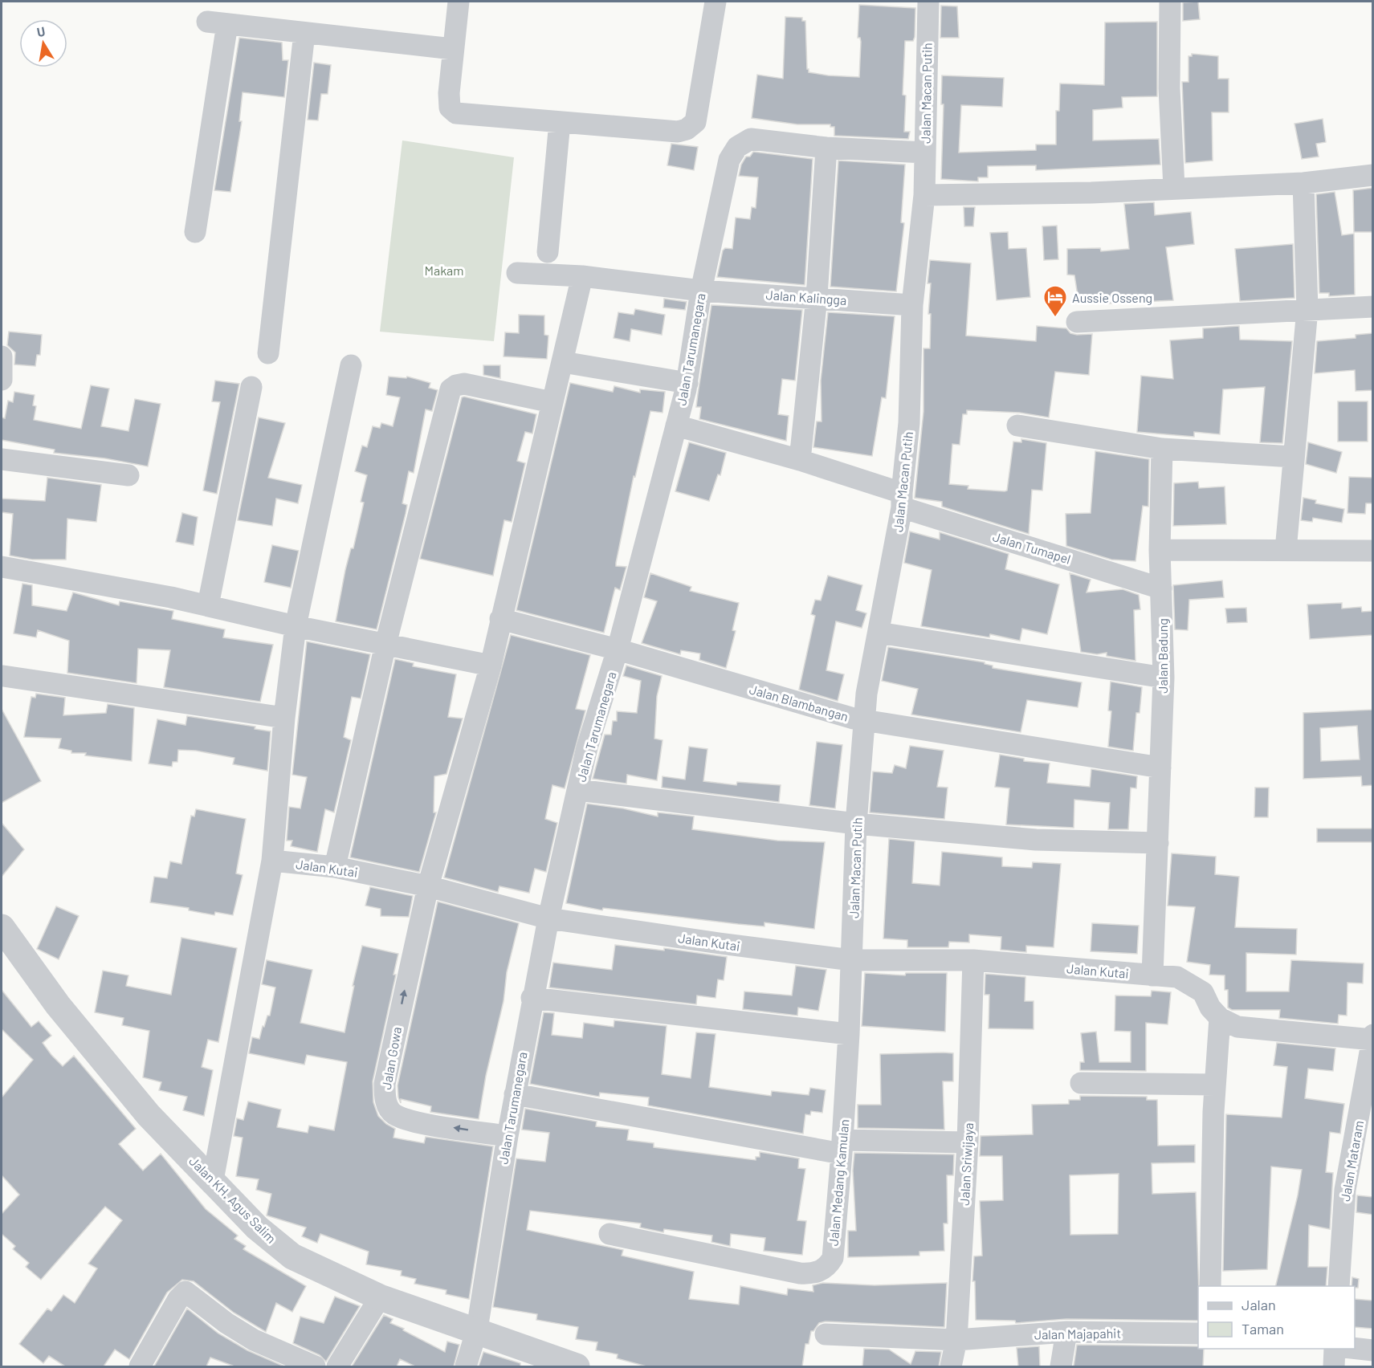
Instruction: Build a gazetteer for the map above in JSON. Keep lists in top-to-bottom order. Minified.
{"streets":{"street":["Jalan Macan Putih","Jalan Kalingga","Jalan Tarumanegara","Jalan Tumapel","Jalan Badung","Jalan Blambangan","Jalan Kutai","Jalan Gowa","Jalan Mataram","Jalan Sriwijaya","Jalan Medang Kamulan","Jalan KH. Agus Salim","Jalan Majapahit"]},"crossings":[["Jalan Macan Putih","Jalan Kalingga"],["Jalan Macan Putih","Jalan Tumapel"],["Jalan Macan Putih","Jalan Blambangan"],["Jalan Macan Putih","Jalan Kutai"],["Jalan Macan Putih","Jalan Medang Kamulan"],["Jalan Kalingga","Jalan Tarumanegara"],["Jalan Kalingga","Jalan Gowa"],["Jalan Tarumanegara","Jalan Tumapel"],["Jalan Tarumanegara","Jalan Blambangan"],["Jalan Tarumanegara","Jalan Kutai"],["Jalan Tarumanegara","Jalan Gowa"],["Jalan Tarumanegara","Jalan KH. Agus Salim"],["Jalan Tumapel","Jalan Badung"],["Jalan Badung","Jalan Blambangan"],["Jalan Badung","Jalan Kutai"],["Jalan Blambangan","Jalan Gowa"],["Jalan Kutai","Jalan Gowa"],["Jalan Kutai","Jalan Sriwijaya"],["Jalan Kutai","Jalan Medang Kamulan"],["Jalan Sriwijaya","Jalan Majapahit"]],"parks":["Makam"],"places":{"hotel":["Aussie Osseng"]},"legend":["Jalan","Taman"],"north":"top"}
